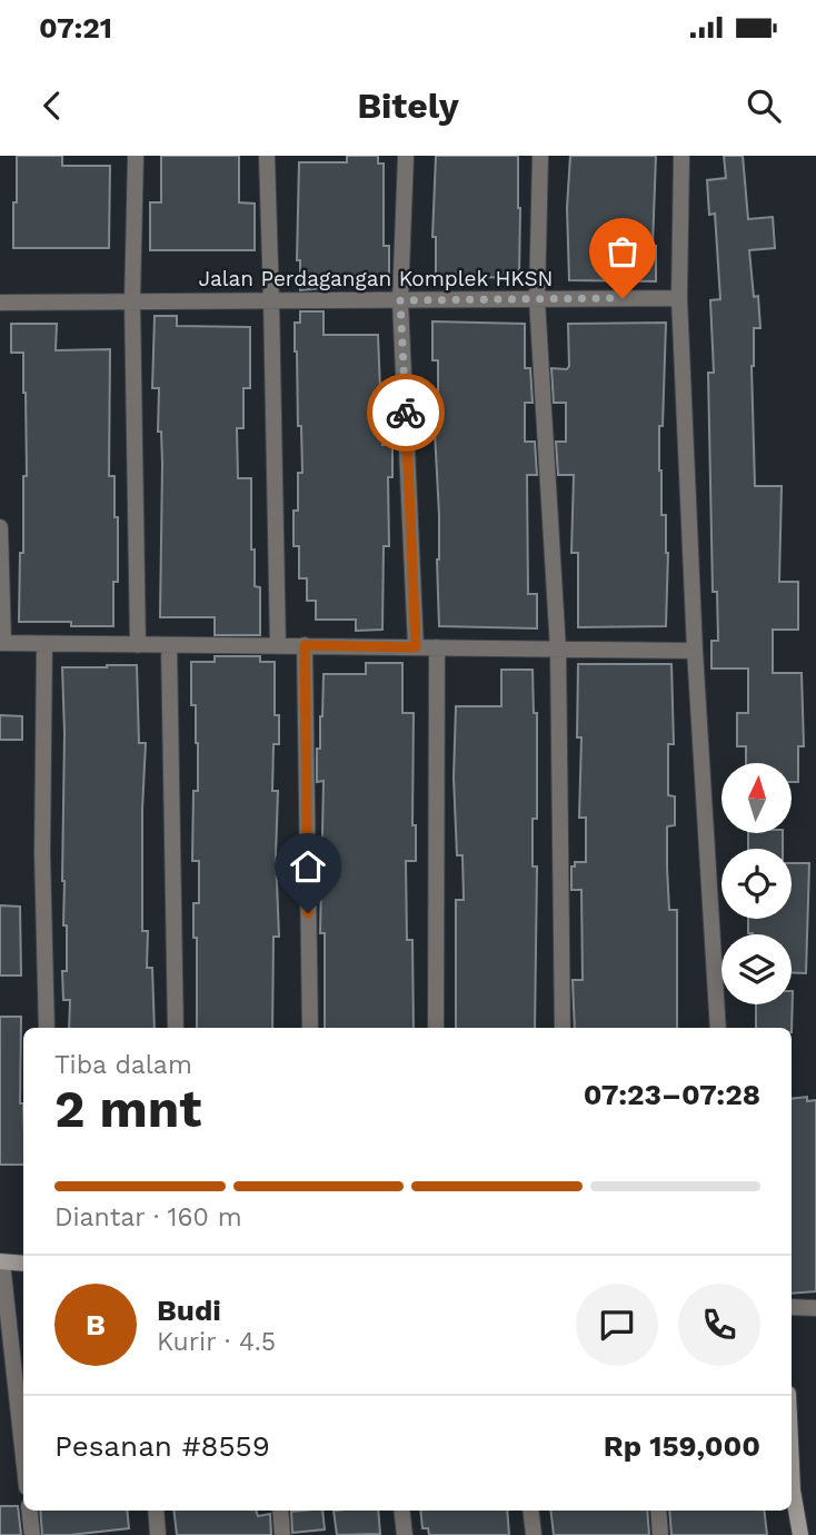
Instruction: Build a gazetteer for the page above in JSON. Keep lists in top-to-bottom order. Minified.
{"streets":{"street":["Jalan Perdagangan Komplek HKSN"]},"north":"top","page":{"status":"07:21","header":"Bitely","heading":["2 mnt","Tiba dalam","07:23–07:28"],"panel":["Budi","Kurir · 4.5","Pesanan #8559","Rp 159,000"],"bar":"Diantar · 160 m","round":"B"}}
